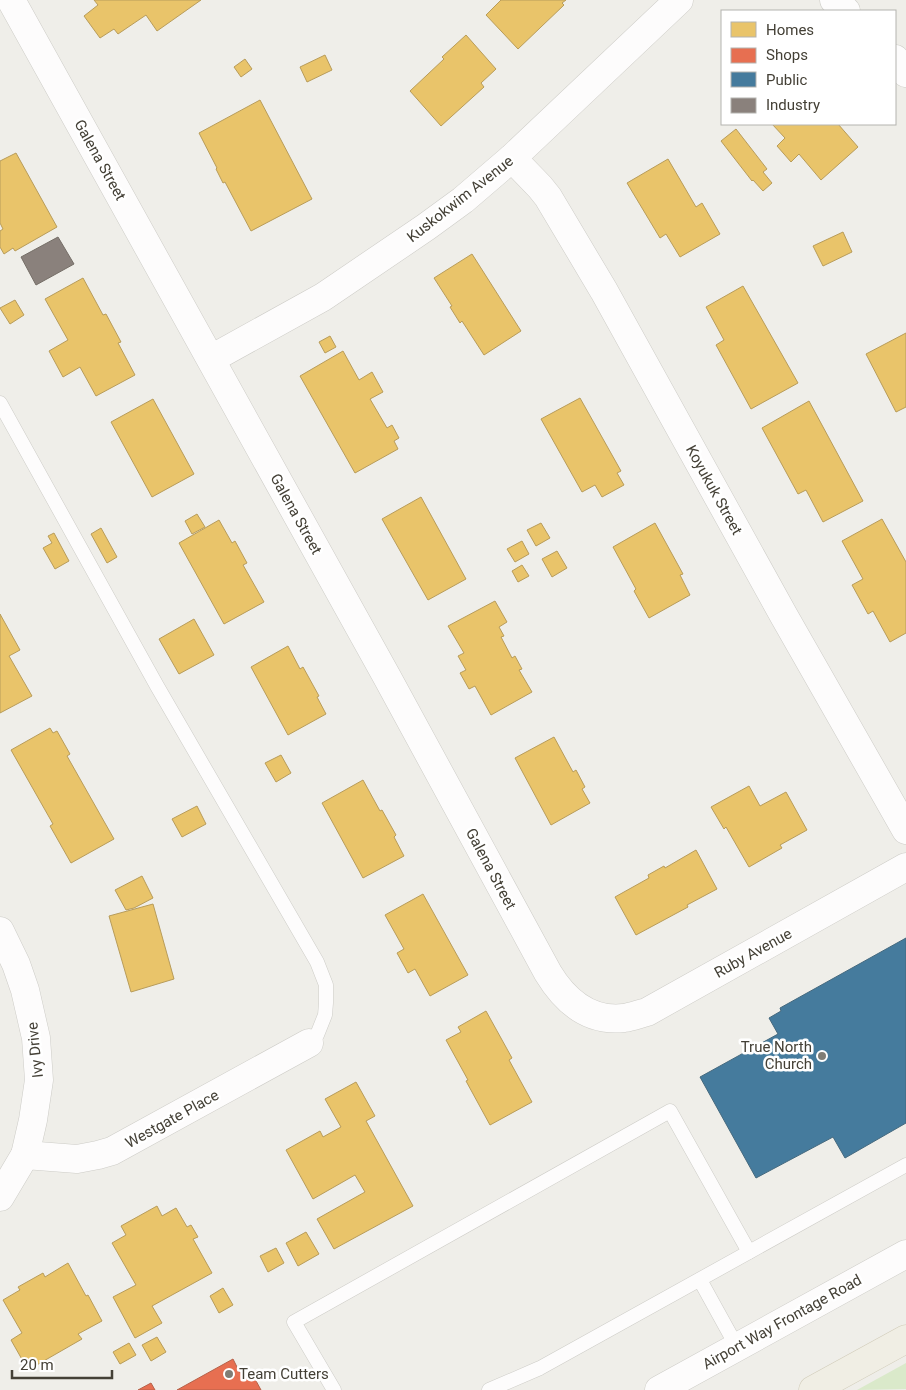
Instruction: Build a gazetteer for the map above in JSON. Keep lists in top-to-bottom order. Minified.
{"streets":{"street":["Galena Street","Kuskokwim Avenue","Koyukuk Street","Ruby Avenue","Ivy Drive","Westgate Place","Airport Way Frontage Road"]},"crossings":[["Galena Street","Kuskokwim Avenue"],["Galena Street","Ruby Avenue"],["Kuskokwim Avenue","Koyukuk Street"],["Ivy Drive","Westgate Place"]],"places":["True North Church","Team Cutters"],"legend":["Homes","Shops","Public","Industry"],"scale_bar":"20 m"}
